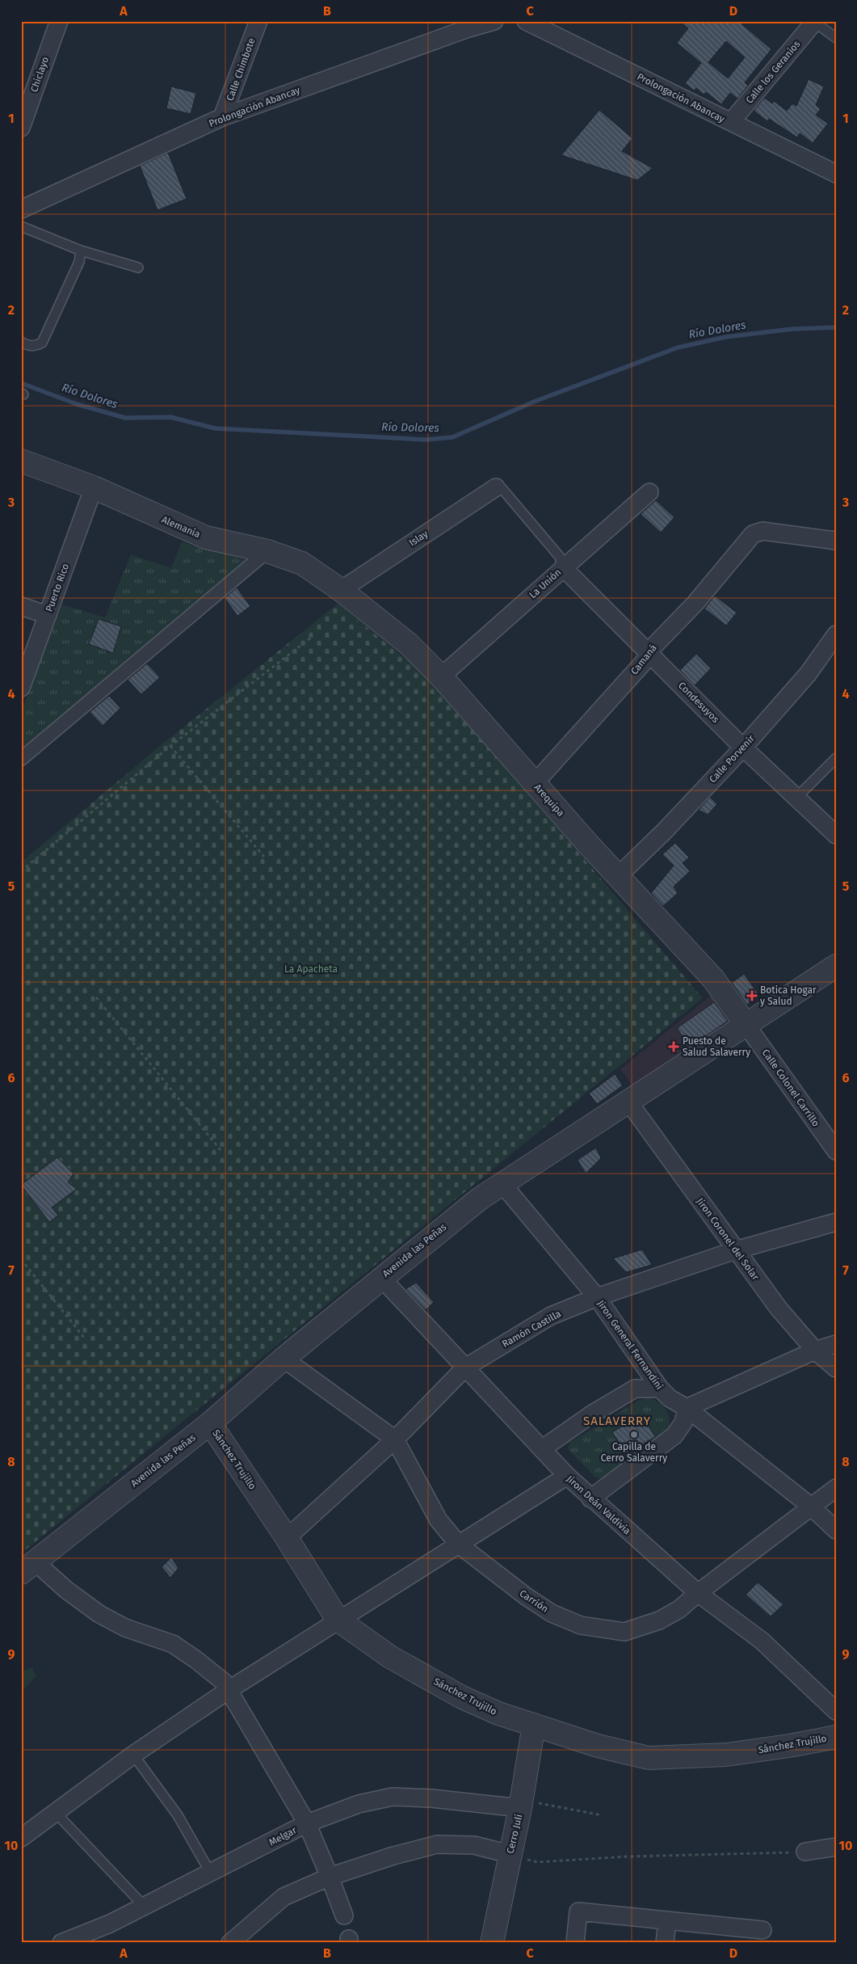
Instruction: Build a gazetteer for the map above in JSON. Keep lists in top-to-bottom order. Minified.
{"streets":{"street":["Calle Chimbote","Calle los Geranios","Chiclayo","Prolongación Abancay","Alemania","Islay","La Unión","Puerto Rico","Camaná","Condesuyos","Calle Porvenir","Arequipa","Calle Colonel Carrillo","Jiron Coronel del Solar","Avenida las Peñas","Ramón Castilla","Jiron General Fernandini","Sánchez Trujillo","Jiron Deán Valdivia","Carrión","Cerro Juli","Melgar"]},"crossings":[["Calle Chimbote","Prolongación Abancay"],["Calle los Geranios","Prolongación Abancay"],["Alemania","Islay"],["Alemania","Puerto Rico"],["Alemania","Arequipa"],["Islay","Arequipa"],["La Unión","Condesuyos"],["La Unión","Arequipa"],["Camaná","Condesuyos"],["Camaná","Arequipa"],["Condesuyos","Calle Porvenir"],["Calle Porvenir","Arequipa"],["Arequipa","Calle Colonel Carrillo"],["Arequipa","Avenida las Peñas"],["Calle Colonel Carrillo","Avenida las Peñas"],["Jiron Coronel del Solar","Avenida las Peñas"],["Jiron Coronel del Solar","Ramón Castilla"],["Avenida las Peñas","Jiron General Fernandini"],["Avenida las Peñas","Sánchez Trujillo"],["Avenida las Peñas","Jiron Deán Valdivia"],["Avenida las Peñas","Carrión"],["Ramón Castilla","Jiron General Fernandini"],["Ramón Castilla","Sánchez Trujillo"],["Ramón Castilla","Jiron Deán Valdivia"],["Ramón Castilla","Carrión"],["Jiron General Fernandini","Carrión"],["Sánchez Trujillo","Cerro Juli"],["Jiron Deán Valdivia","Carrión"],["Cerro Juli","Melgar"]],"districts":["SALAVERRY"],"water":["Río Dolores"],"parks":["La Apacheta"],"places":{"health":["Botica Hogar y Salud","Puesto de Salud Salaverry"],"other":["Capilla de Cerro Salaverry"]},"grid":{"columns":["A","B","C","D"],"rows":["1","2","3","4","5","6","7","8","9","10"]}}
